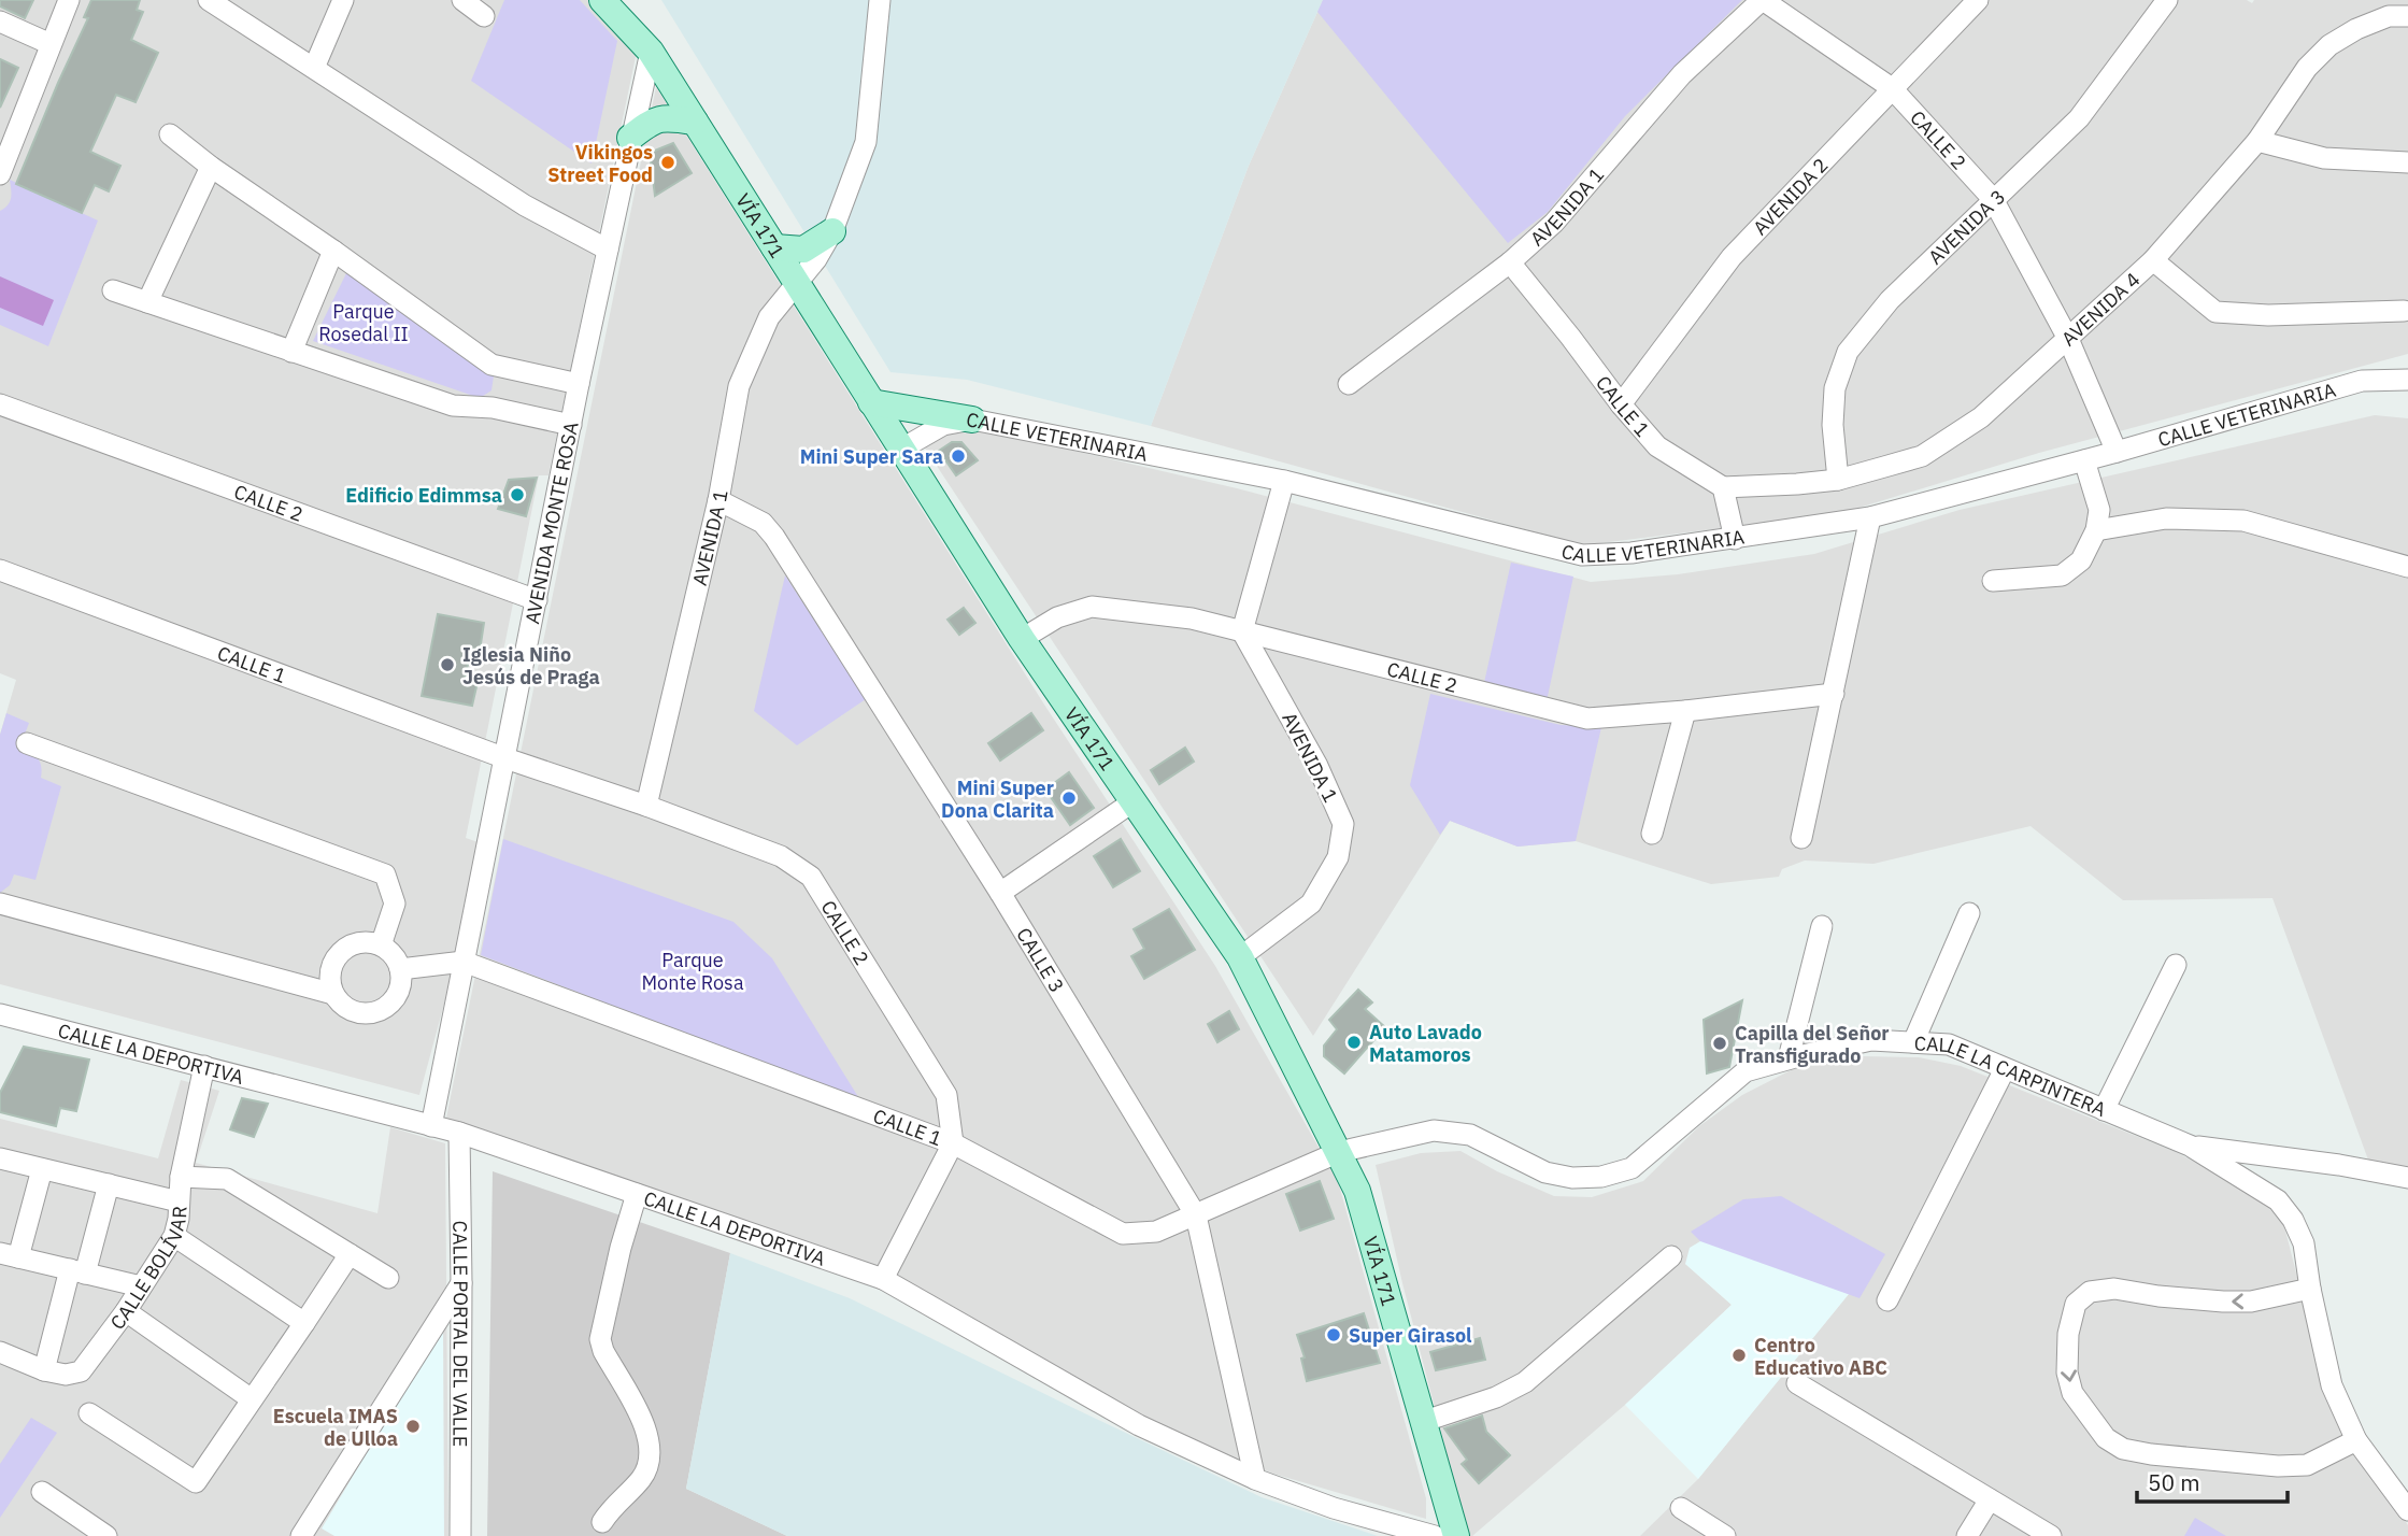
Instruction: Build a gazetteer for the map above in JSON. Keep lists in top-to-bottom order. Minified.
{"streets":{"main road":["VÍA 171"],"street":["CALLE 2","AVENIDA 2","AVENIDA 1","AVENIDA 3","AVENIDA 4","CALLE 1","CALLE VETERINARIA","AVENIDA MONTE ROSA","CALLE 3","CALLE LA DEPORTIVA","CALLE LA CARPINTERA","CALLE BOLÍVAR","CALLE PORTAL DEL VALLE"]},"crossings":[["CALLE 2","AVENIDA 2"],["CALLE 2","AVENIDA 1"],["CALLE 2","VÍA 171"],["CALLE 2","AVENIDA 3"],["CALLE 2","AVENIDA 4"],["CALLE 2","CALLE 1"],["CALLE 2","CALLE VETERINARIA"],["CALLE 2","AVENIDA MONTE ROSA"],["AVENIDA 2","CALLE 1"],["AVENIDA 1","VÍA 171"],["AVENIDA 1","CALLE 1"],["AVENIDA 1","CALLE 3"],["VÍA 171","CALLE 1"],["VÍA 171","CALLE VETERINARIA"],["VÍA 171","AVENIDA MONTE ROSA"],["VÍA 171","CALLE LA CARPINTERA"],["AVENIDA 3","AVENIDA 4"],["AVENIDA 4","CALLE 1"],["CALLE 1","AVENIDA MONTE ROSA"],["CALLE 1","CALLE 3"],["CALLE 1","CALLE LA CARPINTERA"],["AVENIDA MONTE ROSA","CALLE LA DEPORTIVA"],["CALLE 3","CALLE LA DEPORTIVA"],["CALLE LA DEPORTIVA","CALLE BOLÍVAR"],["CALLE LA DEPORTIVA","CALLE PORTAL DEL VALLE"]],"parks":["Parque Rosedal II","Parque Monte Rosa"],"places":["Vikingos Street Food","Mini Super Sara","Edificio Edimmsa","Iglesia Niño Jesús de Praga","Mini Super Dona Clarita","Auto Lavado Matamoros","Capilla del Señor Transfigurado","Super Girasol","Centro Educativo ABC","Escuela IMAS de Ulloa"],"scale_bar":"50 m"}
